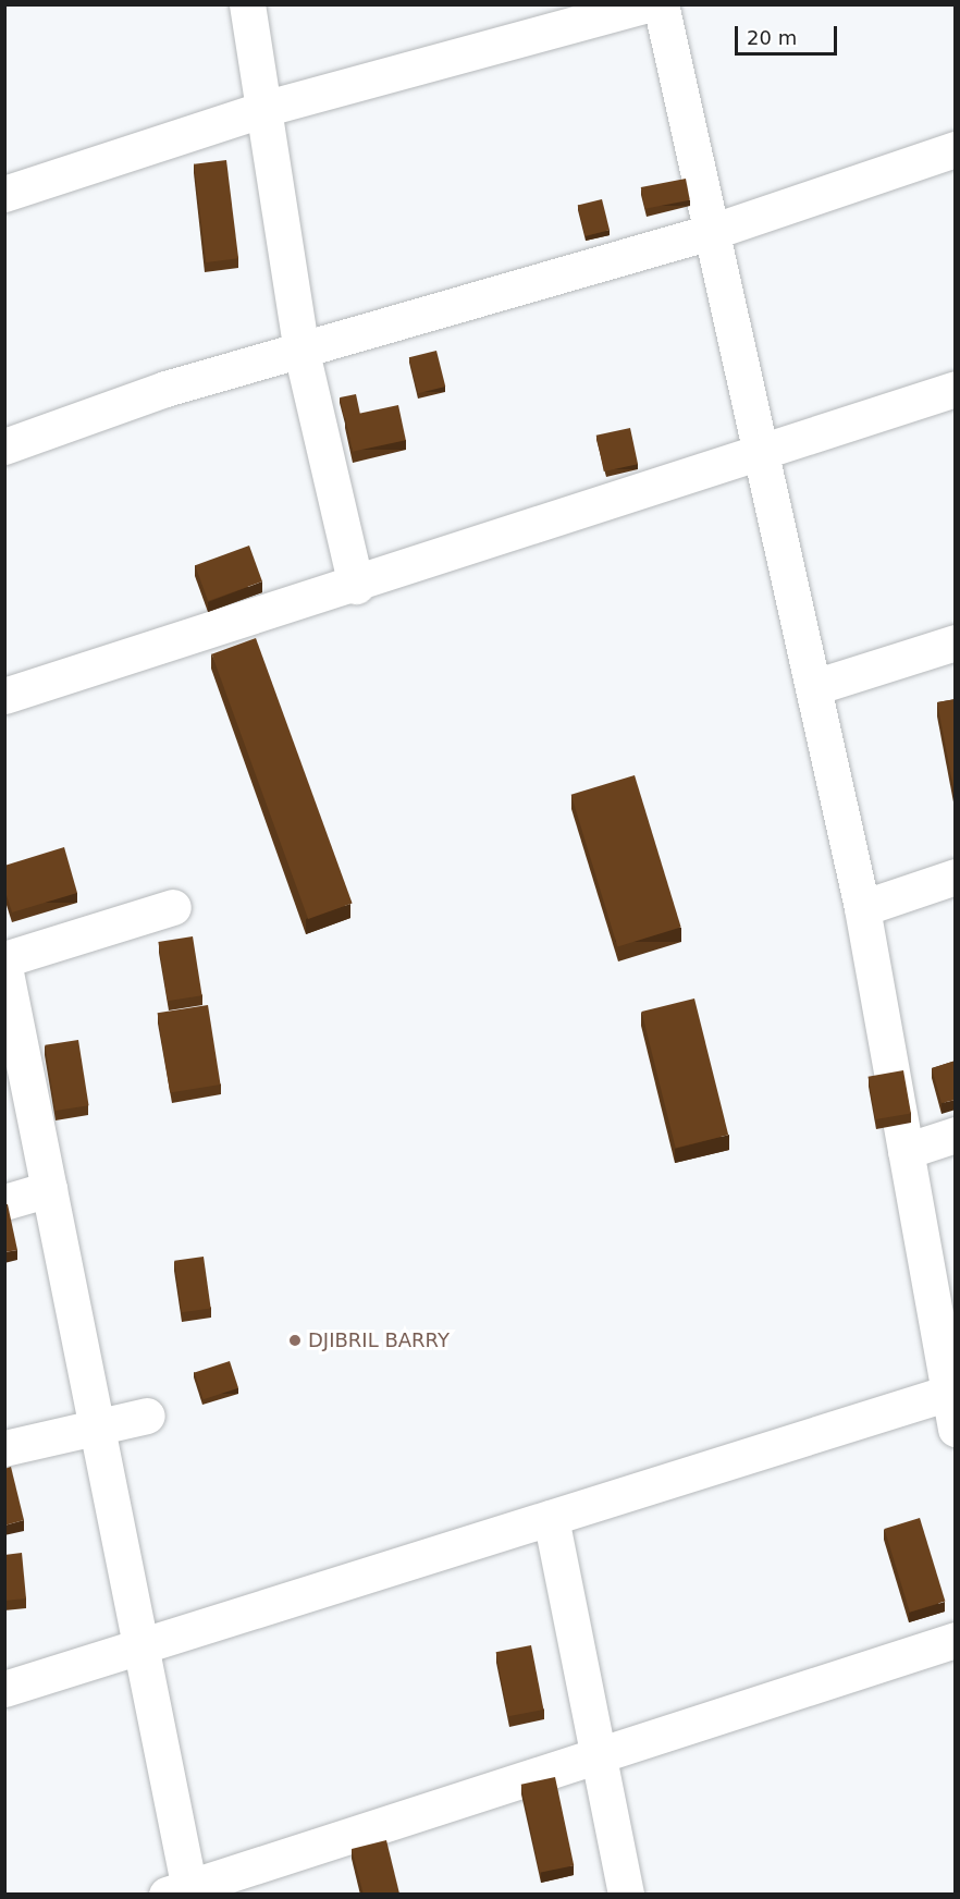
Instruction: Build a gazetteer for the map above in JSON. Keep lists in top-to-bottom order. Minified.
{"places":["DJIBRIL BARRY"],"scale_bar":"20 m"}
